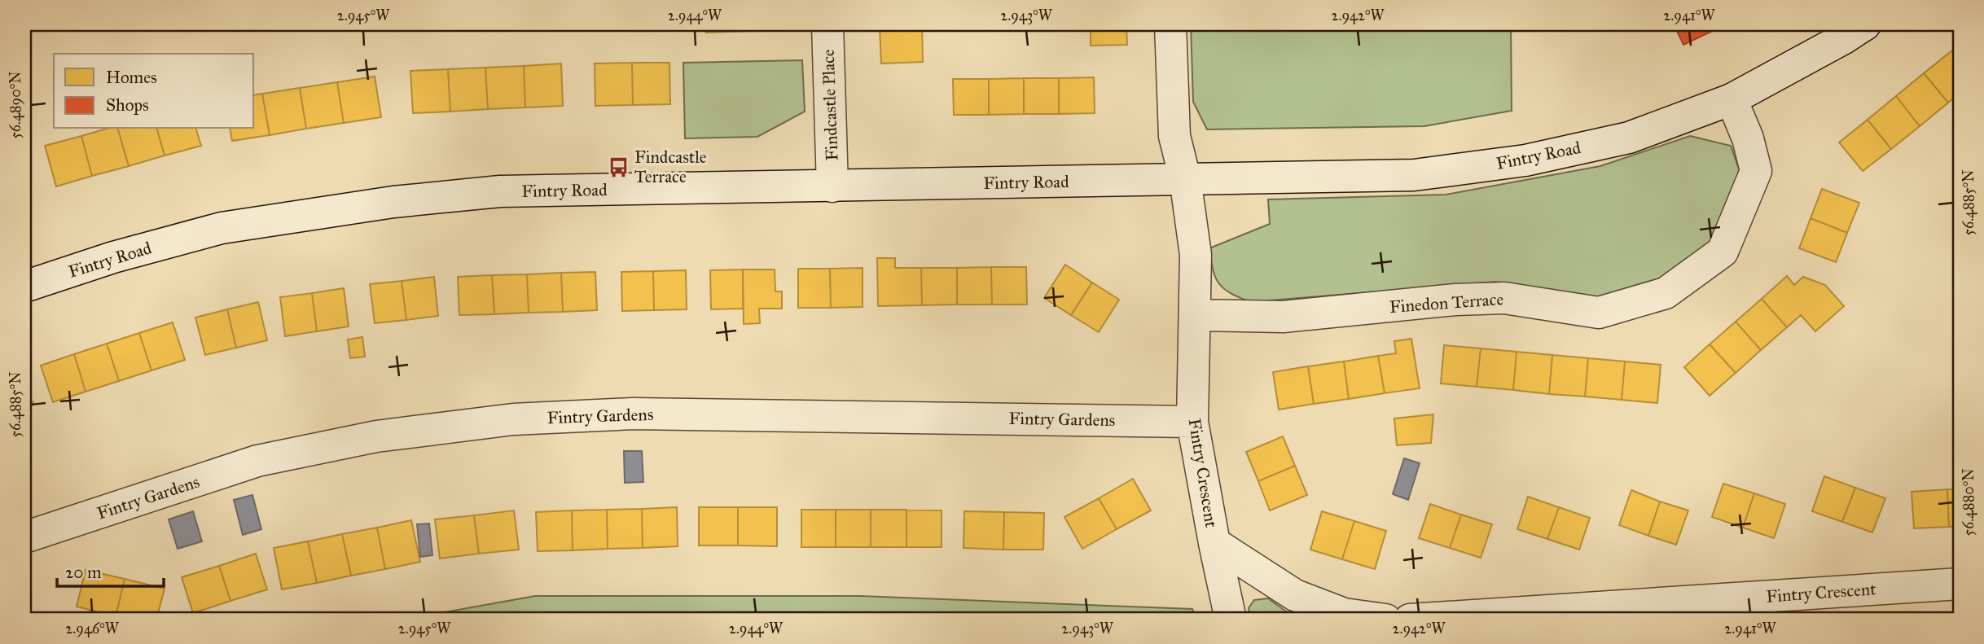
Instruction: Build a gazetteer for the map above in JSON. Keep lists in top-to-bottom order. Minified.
{"streets":{"street":["Findcastle Place","Fintry Road","Finedon Terrace","Fintry Gardens","Fintry Crescent"]},"crossings":[["Findcastle Place","Fintry Road"],["Fintry Road","Finedon Terrace"],["Fintry Road","Fintry Crescent"],["Finedon Terrace","Fintry Crescent"],["Fintry Gardens","Fintry Crescent"]],"places":{"bus stop":["Findcastle Terrace"]},"legend":["Homes","Shops"],"scale_bar":"20 m","coordinates":["2.945°W","2.944°W","2.943°W","2.942°W","2.941°W","56.4890°N","56.4885°N","56.4880°N","2.946°W"]}
